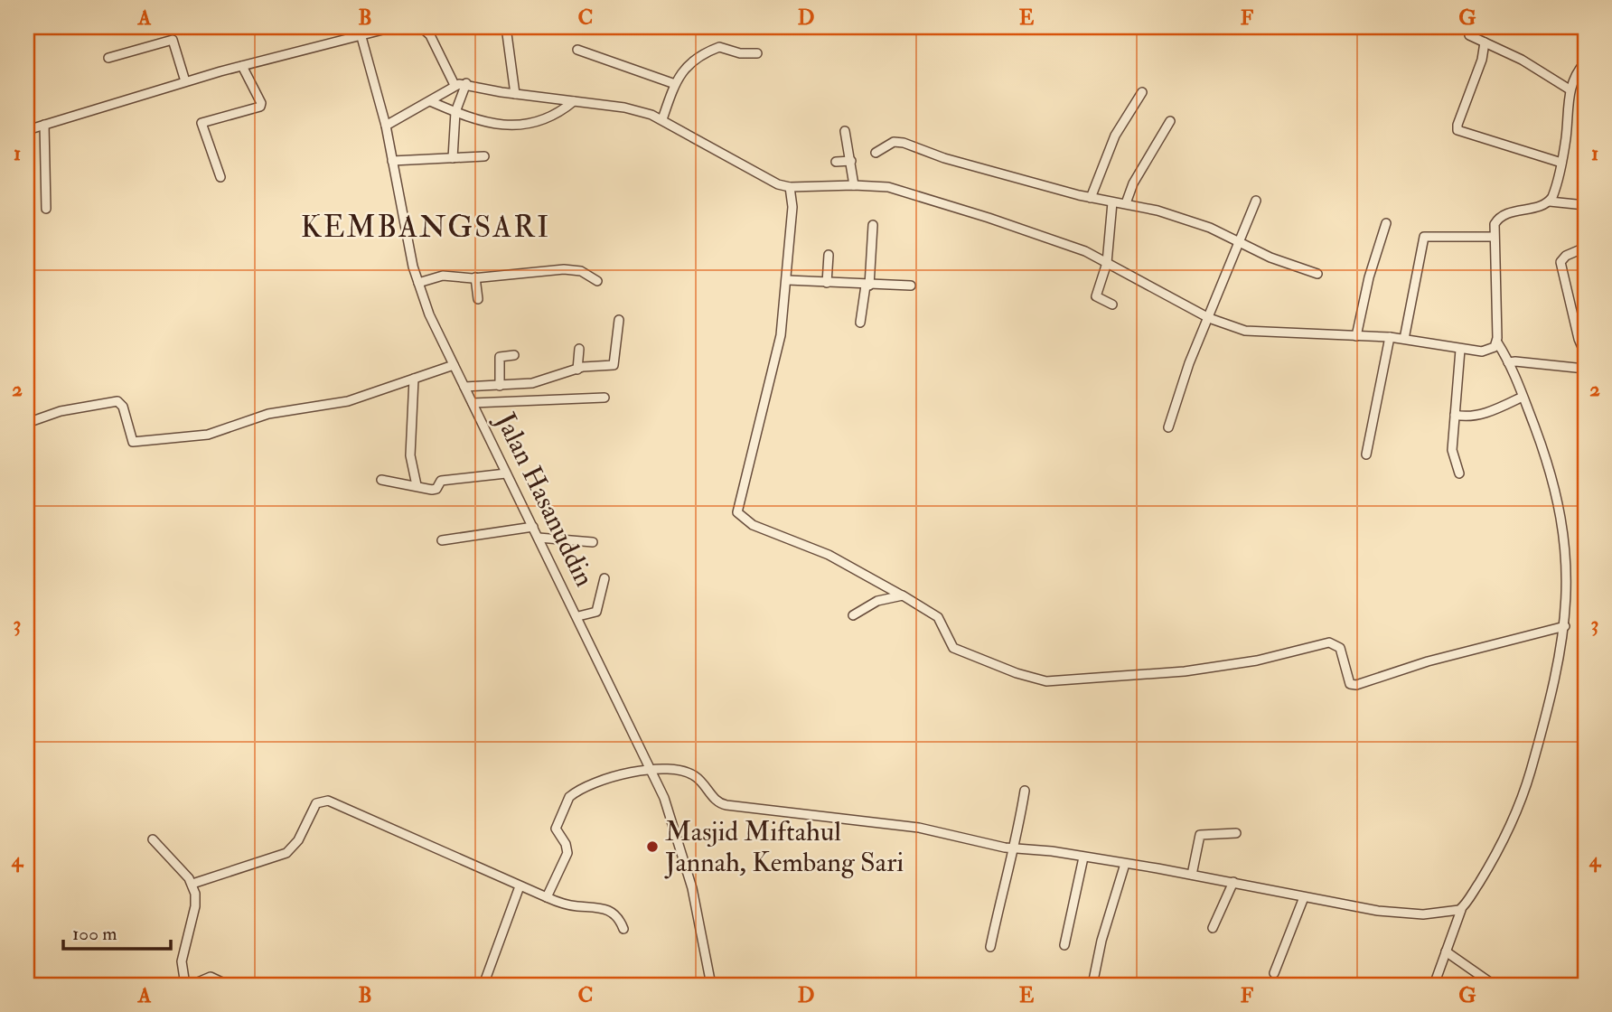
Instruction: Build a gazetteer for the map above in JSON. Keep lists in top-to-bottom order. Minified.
{"streets":{"street":["Jalan Hasanuddin"]},"districts":["KEMBANGSARI"],"places":["Masjid Miftahul Jannah, Kembang Sari"],"scale_bar":"100 m","grid":{"columns":["A","B","C","D","E","F","G"],"rows":["1","2","3","4"]}}
